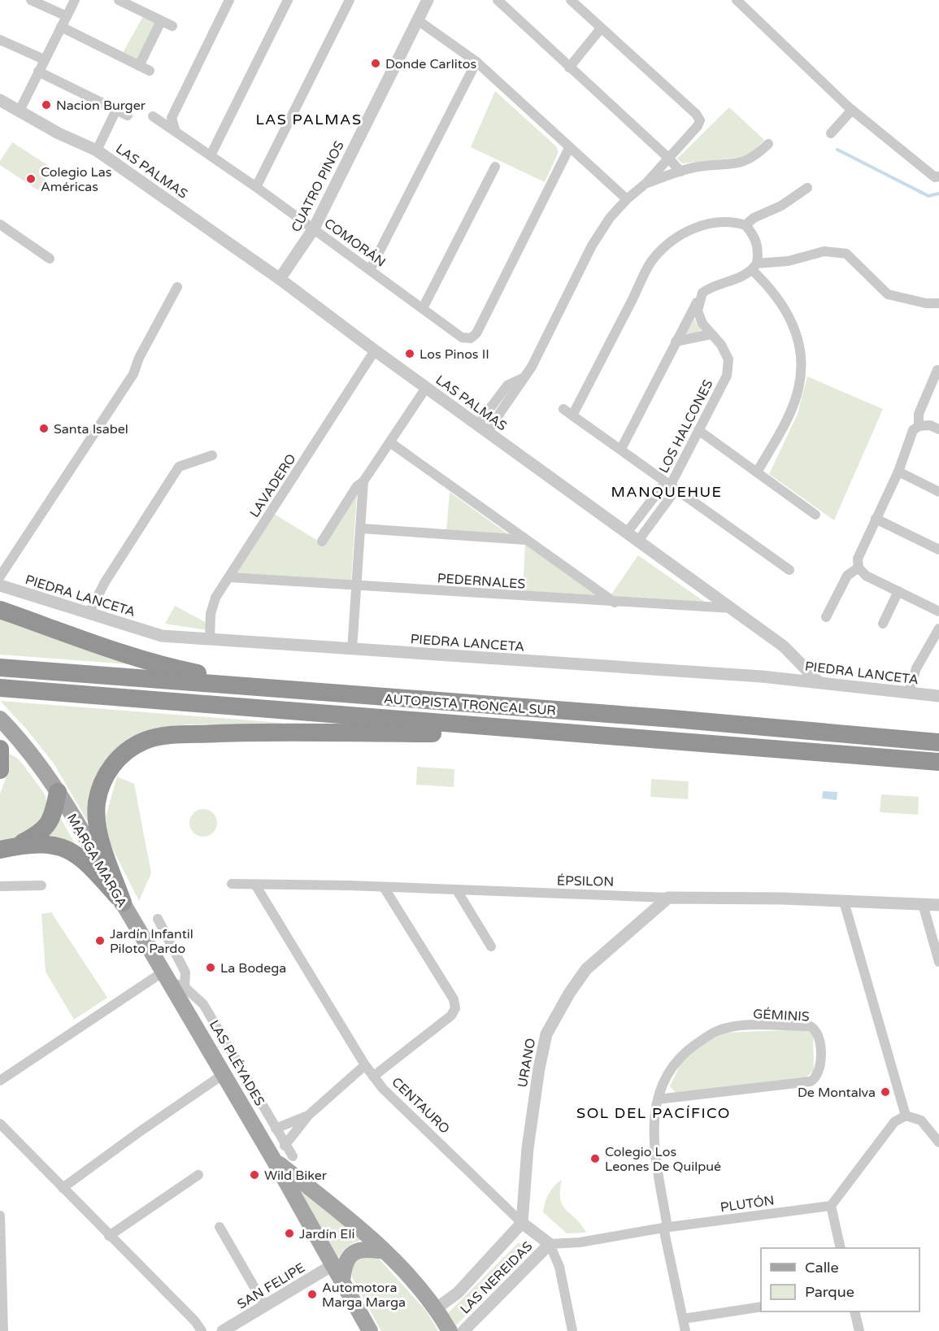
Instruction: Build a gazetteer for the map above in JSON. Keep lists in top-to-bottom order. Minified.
{"streets":{"highway":["AUTOPISTA TRONCAL SUR"],"main road":["MARGA MARGA"],"street":["LAS PALMAS","CUATRO PINOS","COMORÁN","LOS HALCONES","LAVADERO","PEDERNALES","PIEDRA LANCETA","ÉPSILON","GÉMINIS","LAS PLÉYADES","URANO","CENTAURO","PLUTÓN","LAS NEREIDAS","SAN FELIPE"]},"crossings":[["LAS PALMAS","CUATRO PINOS"],["LAS PALMAS","LOS HALCONES"],["LAS PALMAS","LAVADERO"],["LAS PALMAS","PEDERNALES"],["LAS PALMAS","PIEDRA LANCETA"],["CUATRO PINOS","COMORÁN"],["LAVADERO","PEDERNALES"],["LAVADERO","PIEDRA LANCETA"],["MARGA MARGA","LAS PLÉYADES"],["MARGA MARGA","SAN FELIPE"],["ÉPSILON","URANO"],["ÉPSILON","CENTAURO"],["GÉMINIS","PLUTÓN"],["URANO","CENTAURO"],["URANO","LAS NEREIDAS"],["CENTAURO","PLUTÓN"],["CENTAURO","LAS NEREIDAS"],["PLUTÓN","LAS NEREIDAS"]],"districts":["LAS PALMAS","MANQUEHUE","SOL DEL PACÍFICO"],"places":["Donde Carlitos","Nacion Burger","Colegio Las Américas","Los Pinos II","Santa Isabel","Jardín Infantil Piloto Pardo","La Bodega","De Montalva","Colegio Los Leones De Quilpué","Wild Biker","Jardín Eli","Automotora Marga Marga"],"legend":["Calle","Parque"]}
